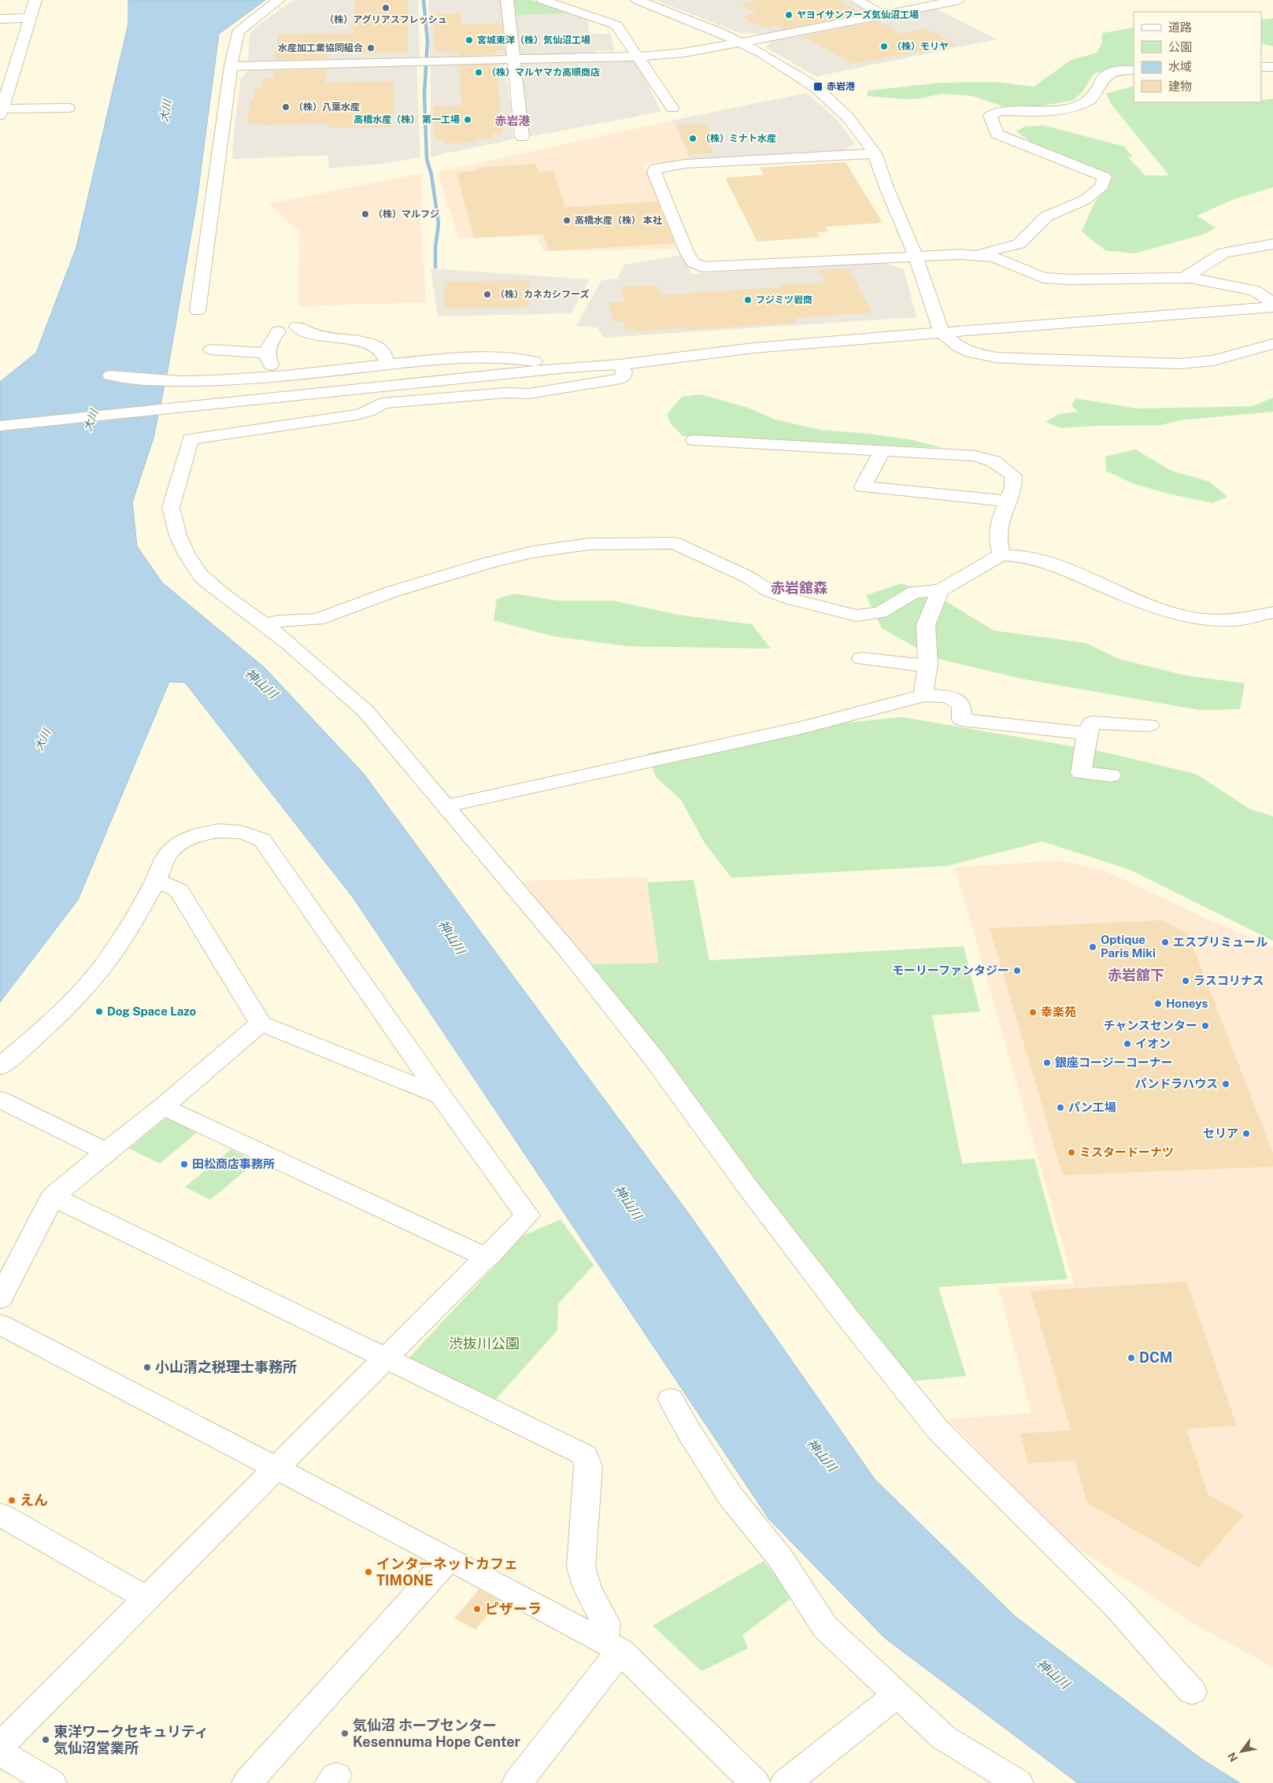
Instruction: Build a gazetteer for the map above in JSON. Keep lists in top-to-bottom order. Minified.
{"districts":["赤岩港","赤岩舘森","赤岩舘下"],"water":["大川","神山川"],"parks":["渋抜川公園"],"places":{"other":["（株）アグリアスフレッシュ","ヤヨイサンフーズ気仙沼工場","宮城東洋（株）気仙沼工場","（株）モリヤ","水産加工業協同組合","（株）マルヤマカ高順商店","（株）八葉水産","高橋水産（株） 第一工場","（株）ミナト水産","（株）マルフジ","高橋水産（株） 本社","（株）カネカシフーズ","フジミツ岩商","エスプリミュール","Optique Paris Miki","モーリーファンタジー","ラスコリナス","Honeys","Dog Space Lazo","幸楽苑","チャンスセンター","イオン","銀座コージーコーナー","パンドラハウス","パン工場","セリア","ミスタードーナツ","田松商店事務所","DCM","小山清之税理士事務所","えん","インターネットカフェ TIMONE","ピザーラ","気仙沼 ホープセンター Kesennuma Hope Center","東洋ワークセキュリティ 気仙沼営業所"],"transit":["赤岩港"]},"legend":["道路","公園","水域","建物"],"north":"bottom left"}
